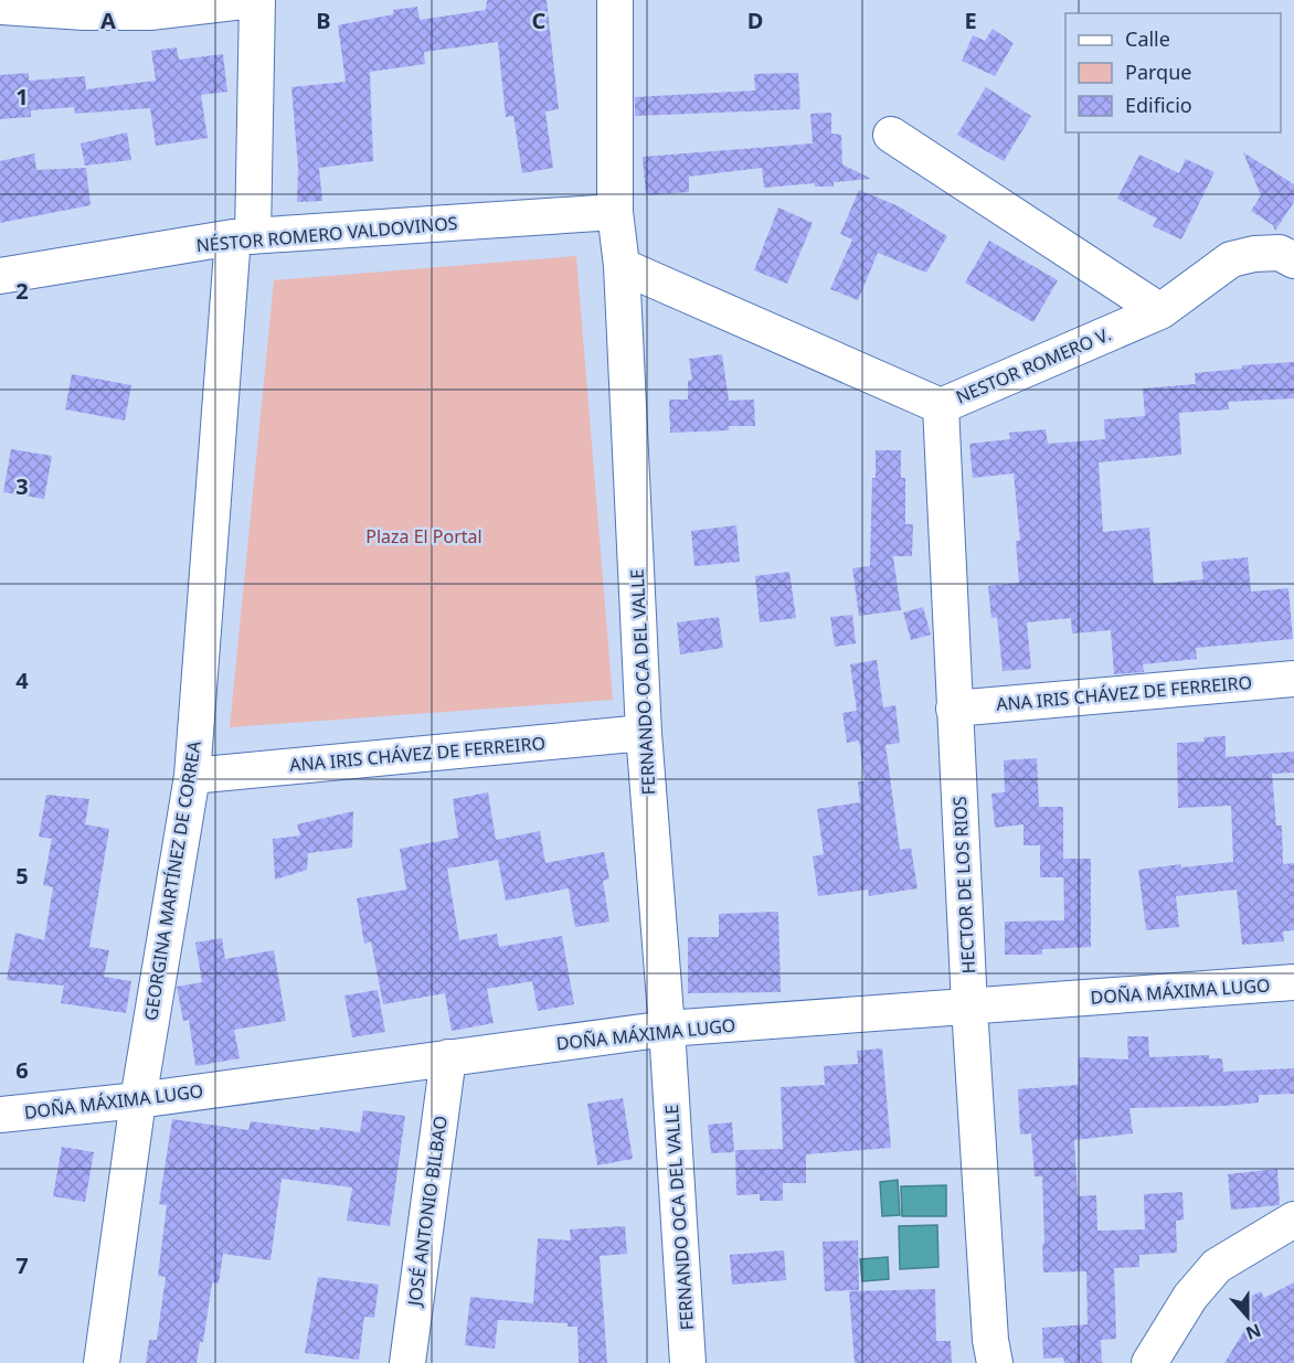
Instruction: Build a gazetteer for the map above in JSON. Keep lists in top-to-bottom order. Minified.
{"streets":{"street":["NÉSTOR ROMERO VALDOVINOS","NESTOR ROMERO V.","FERNANDO OCA DEL VALLE","ANA IRIS CHÁVEZ DE FERREIRO","GEORGINA MARTÍNEZ DE CORREA","HECTOR DE LOS RIOS","DOÑA MÁXIMA LUGO","JOSÉ ANTONIO BILBAO"]},"crossings":[["NÉSTOR ROMERO VALDOVINOS","FERNANDO OCA DEL VALLE"],["NÉSTOR ROMERO VALDOVINOS","GEORGINA MARTÍNEZ DE CORREA"],["NESTOR ROMERO V.","FERNANDO OCA DEL VALLE"],["NESTOR ROMERO V.","HECTOR DE LOS RIOS"],["FERNANDO OCA DEL VALLE","ANA IRIS CHÁVEZ DE FERREIRO"],["FERNANDO OCA DEL VALLE","DOÑA MÁXIMA LUGO"],["ANA IRIS CHÁVEZ DE FERREIRO","GEORGINA MARTÍNEZ DE CORREA"],["ANA IRIS CHÁVEZ DE FERREIRO","HECTOR DE LOS RIOS"],["GEORGINA MARTÍNEZ DE CORREA","DOÑA MÁXIMA LUGO"],["HECTOR DE LOS RIOS","DOÑA MÁXIMA LUGO"],["DOÑA MÁXIMA LUGO","JOSÉ ANTONIO BILBAO"]],"parks":["Plaza El Portal"],"legend":["Calle","Parque","Edificio"],"north":"bottom","grid":{"columns":["A","B","C","D","E"],"rows":["1","2","3","4","5","6","7"]}}
